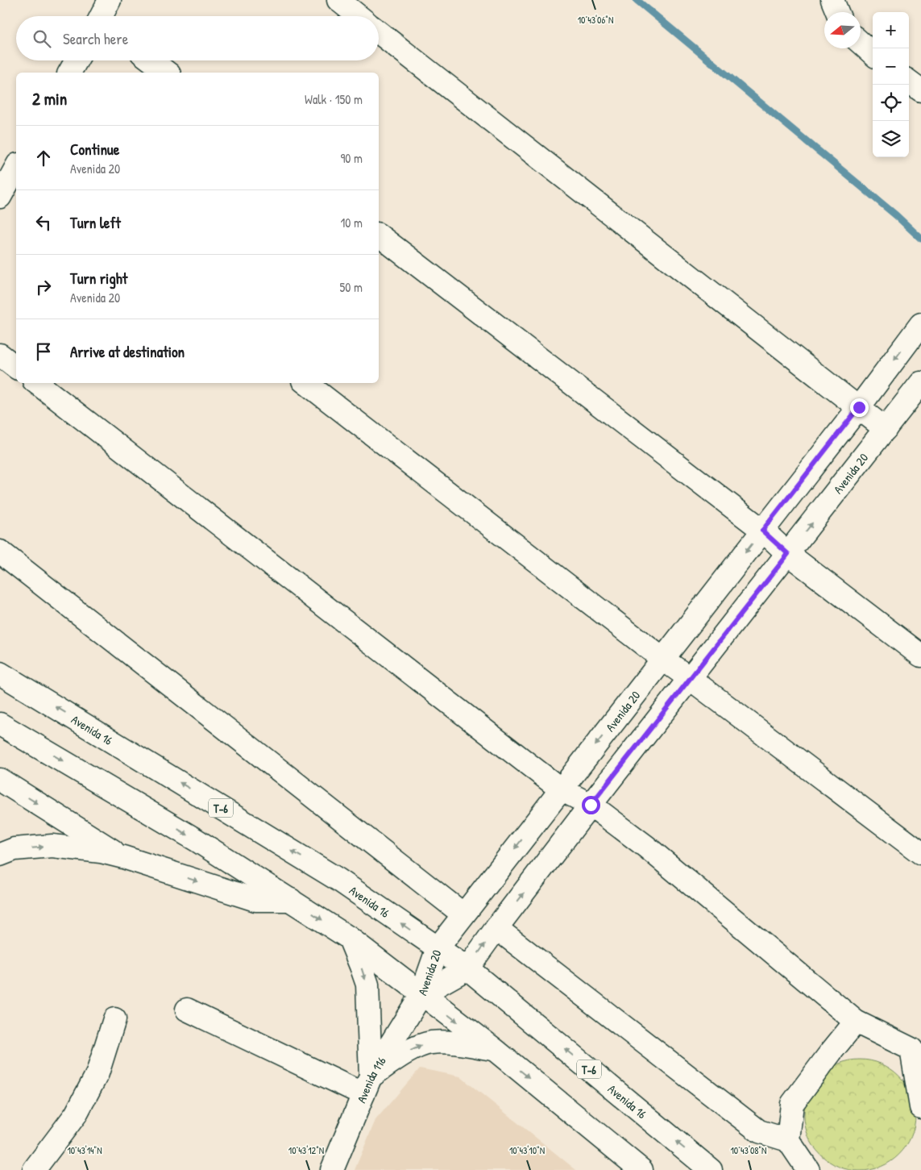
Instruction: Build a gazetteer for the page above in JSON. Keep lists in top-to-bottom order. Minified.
{"streets":{"main road":["Avenida 20","Avenida 16","T-6","Avenida 116"]},"crossings":[["Avenida 20","Avenida 16"],["Avenida 20","Avenida 116"]],"north":"left","page":{"map_buttons":["+","−"],"search":"Search here","heading":["2 min","Walk · 150 m"],"list":[["Continue","Avenida 20","90 m"],["Turn left","10 m"],["Turn right","Avenida 20","50 m"],"Arrive at destination"]},"coordinates":["10°43'06\"N","10°43'14\"N","10°43'12\"N","10°43'10\"N","10°43'08\"N"]}
